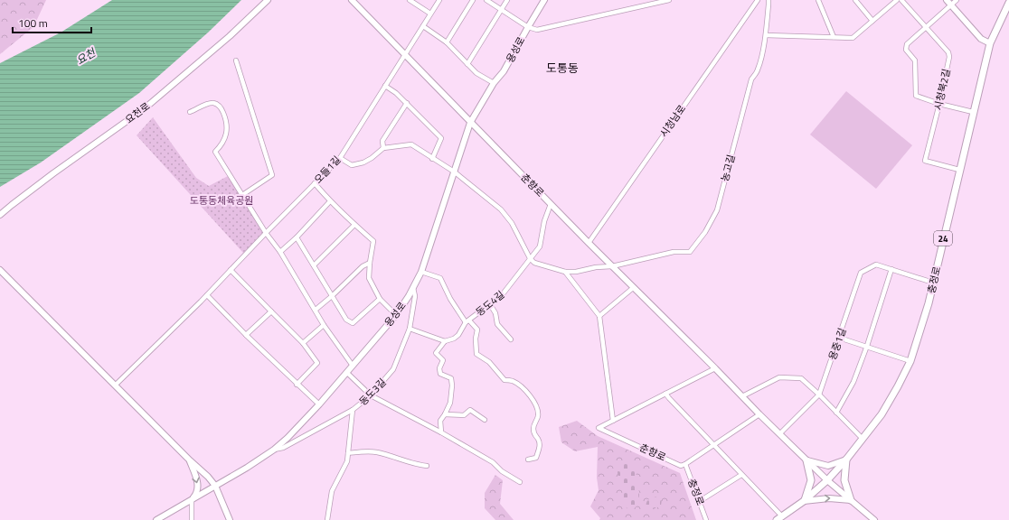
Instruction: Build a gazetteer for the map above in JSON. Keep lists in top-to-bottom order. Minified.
{"streets":{"main road":["24","충정로"],"street":["용성로","시청북2길","요천로","시청남로","농고길","오들1길","춘향로","동도4길","용중1길","동도3길"]},"crossings":[["용성로","춘향로"],["용성로","동도3길"],["시청북2길","충정로"],["시청남로","춘향로"],["농고길","춘향로"],["오들1길","춘향로"],["춘향로","충정로"],["춘향로","동도4길"],["춘향로","용중1길"],["충정로","용중1길"]],"districts":["도통동"],"water":["요천"],"parks":["도통동체육공원"],"scale_bar":"100 m"}
